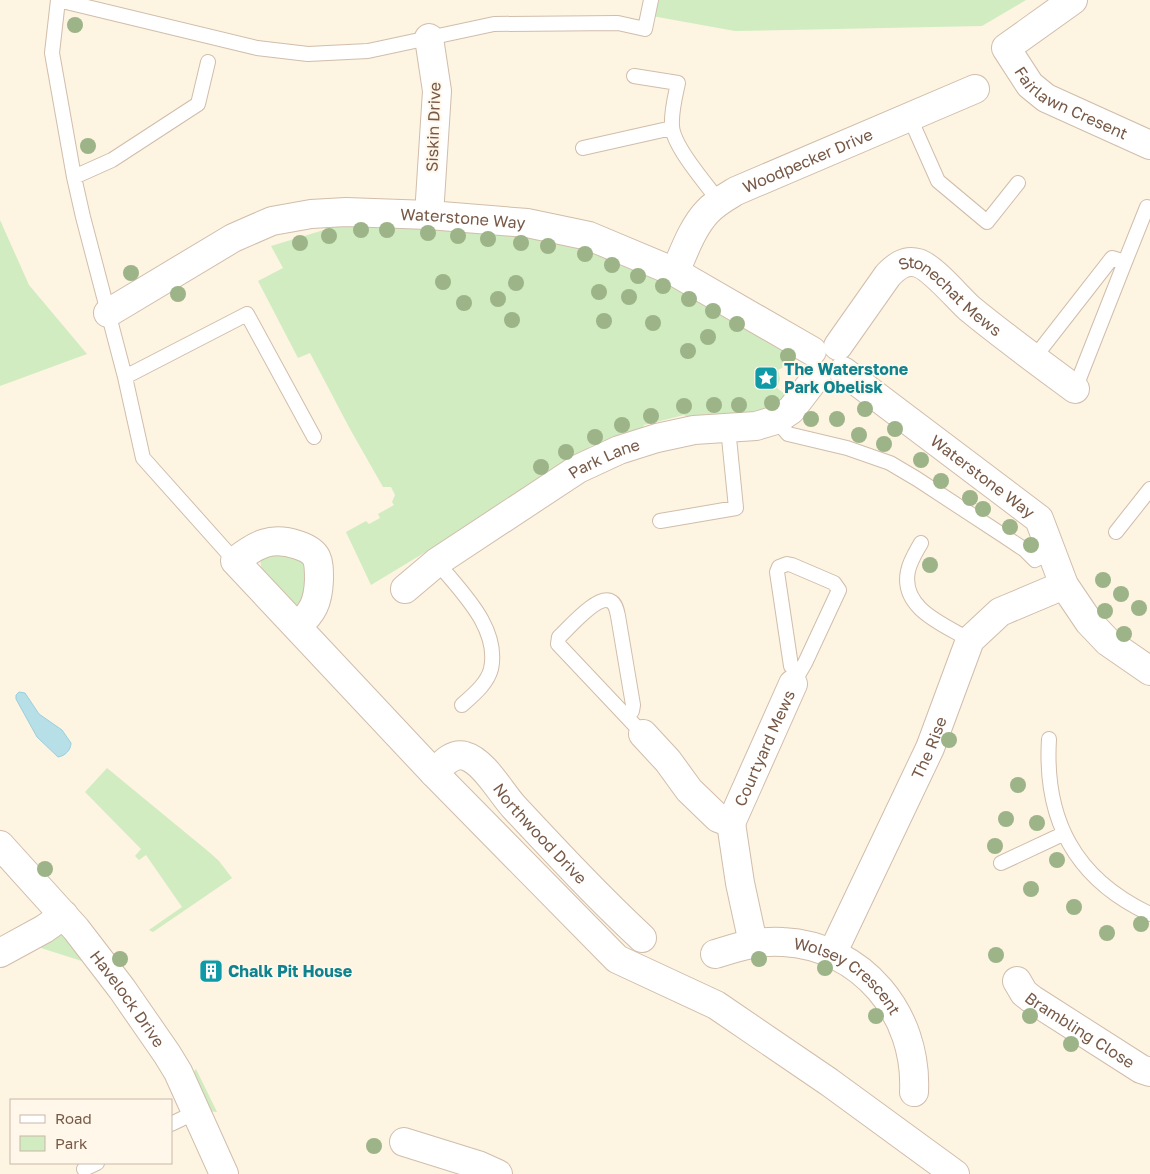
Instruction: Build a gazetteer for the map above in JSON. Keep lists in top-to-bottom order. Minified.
{"streets":{"street":["Fairlawn Cresent","Siskin Drive","Woodpecker Drive","Waterstone Way","Stonechat Mews","Park Lane","Courtyard Mews","The Rise","Northwood Drive","Wolsey Crescent","Havelock Drive","Brambling Close"]},"crossings":[["Siskin Drive","Waterstone Way"],["Woodpecker Drive","Waterstone Way"],["Waterstone Way","Stonechat Mews"],["Waterstone Way","Park Lane"],["Waterstone Way","The Rise"],["Stonechat Mews","Park Lane"],["Courtyard Mews","Wolsey Crescent"],["The Rise","Wolsey Crescent"]],"places":{"place":["The Waterstone Park Obelisk"],"building":["Chalk Pit House"]},"legend":["Road","Park"]}
